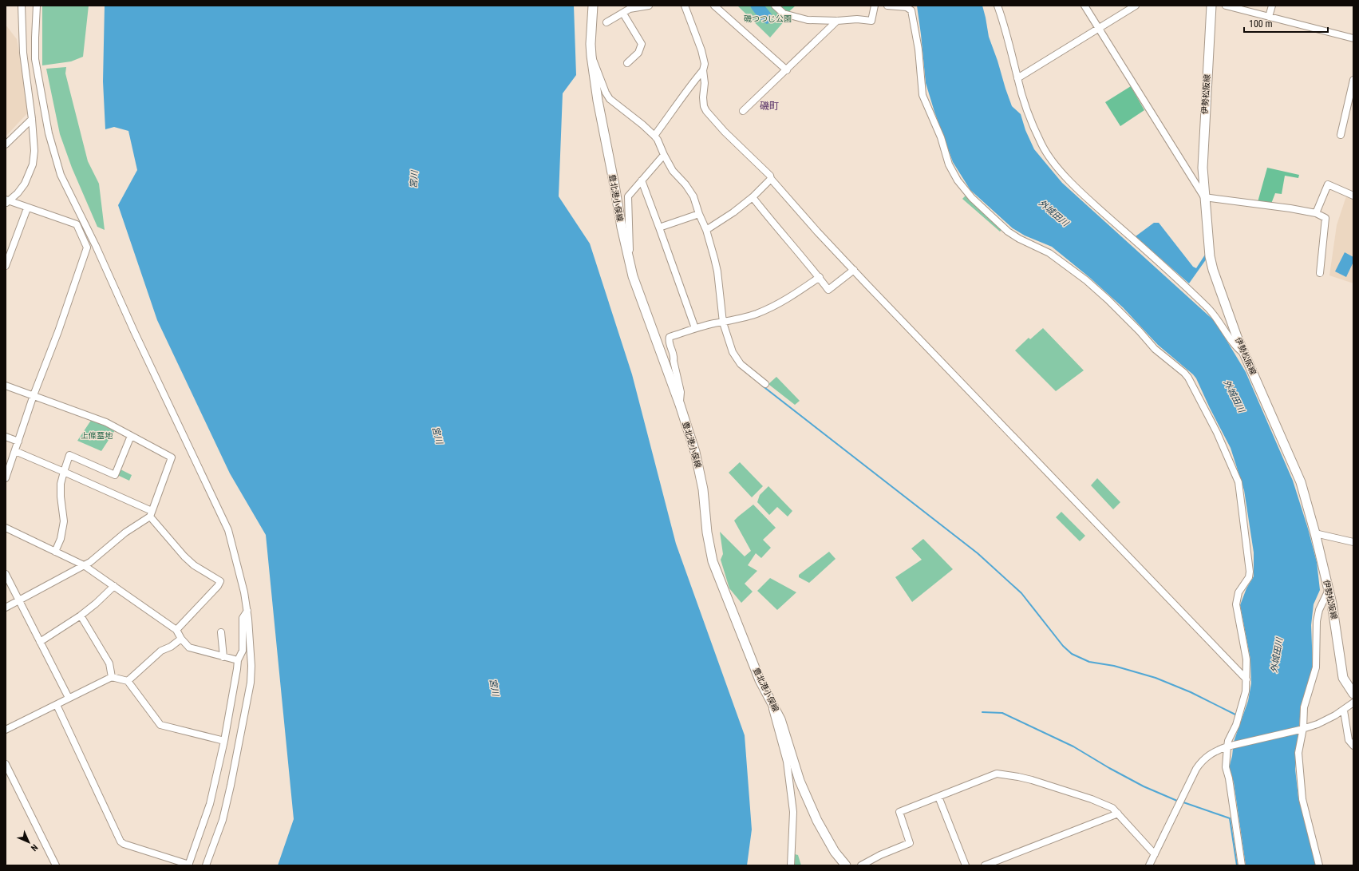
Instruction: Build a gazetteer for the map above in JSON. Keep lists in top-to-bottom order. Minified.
{"streets":{"main road":["伊勢松阪線","豊北港小俣線"]},"districts":["磯町"],"water":["宮川","外城田川"],"parks":["磯つつじ公園","上條墓地"],"scale_bar":"100 m","north":"bottom right"}
